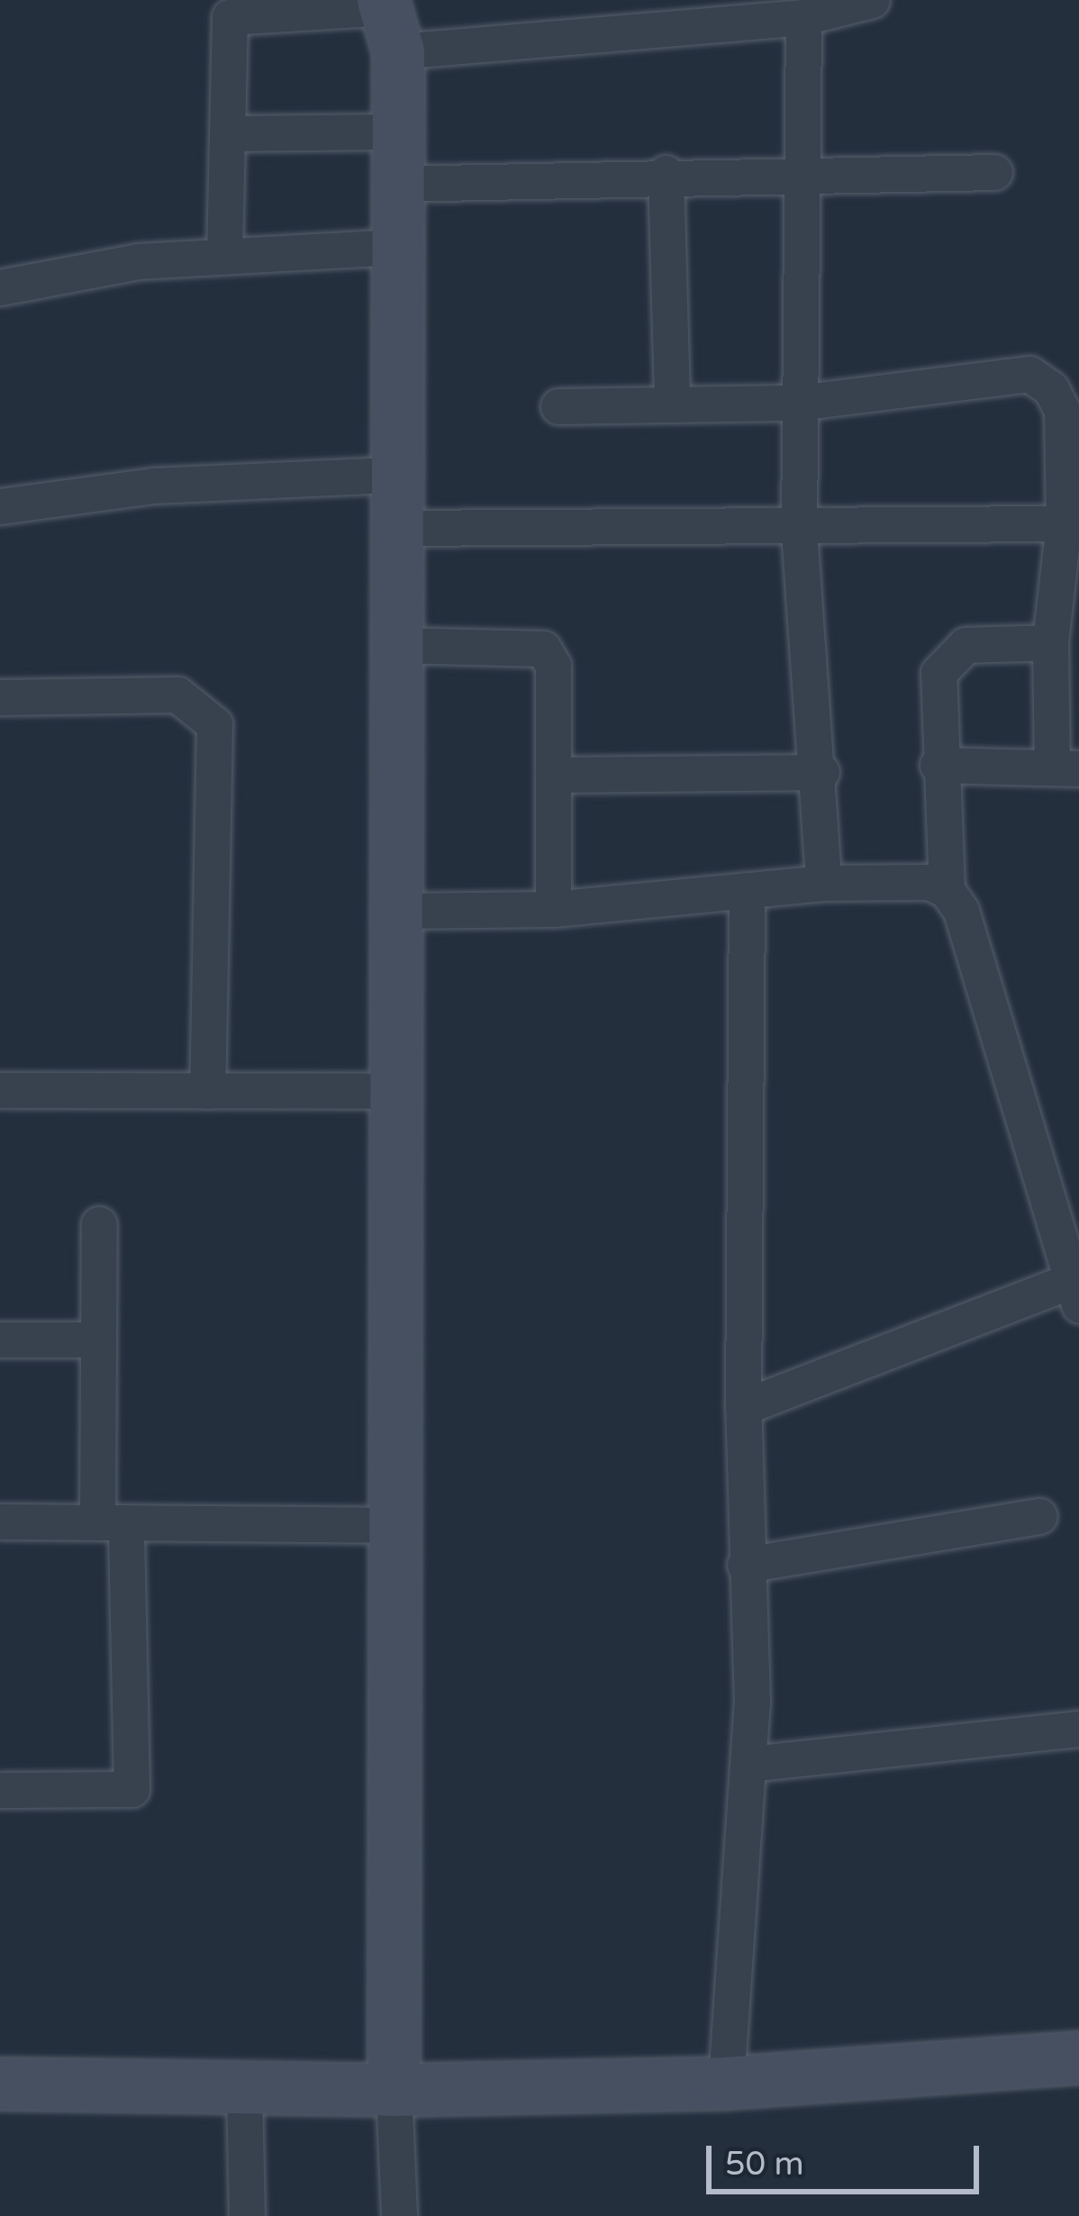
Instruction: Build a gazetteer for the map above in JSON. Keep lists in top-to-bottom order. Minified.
{"scale_bar":"50 m"}
